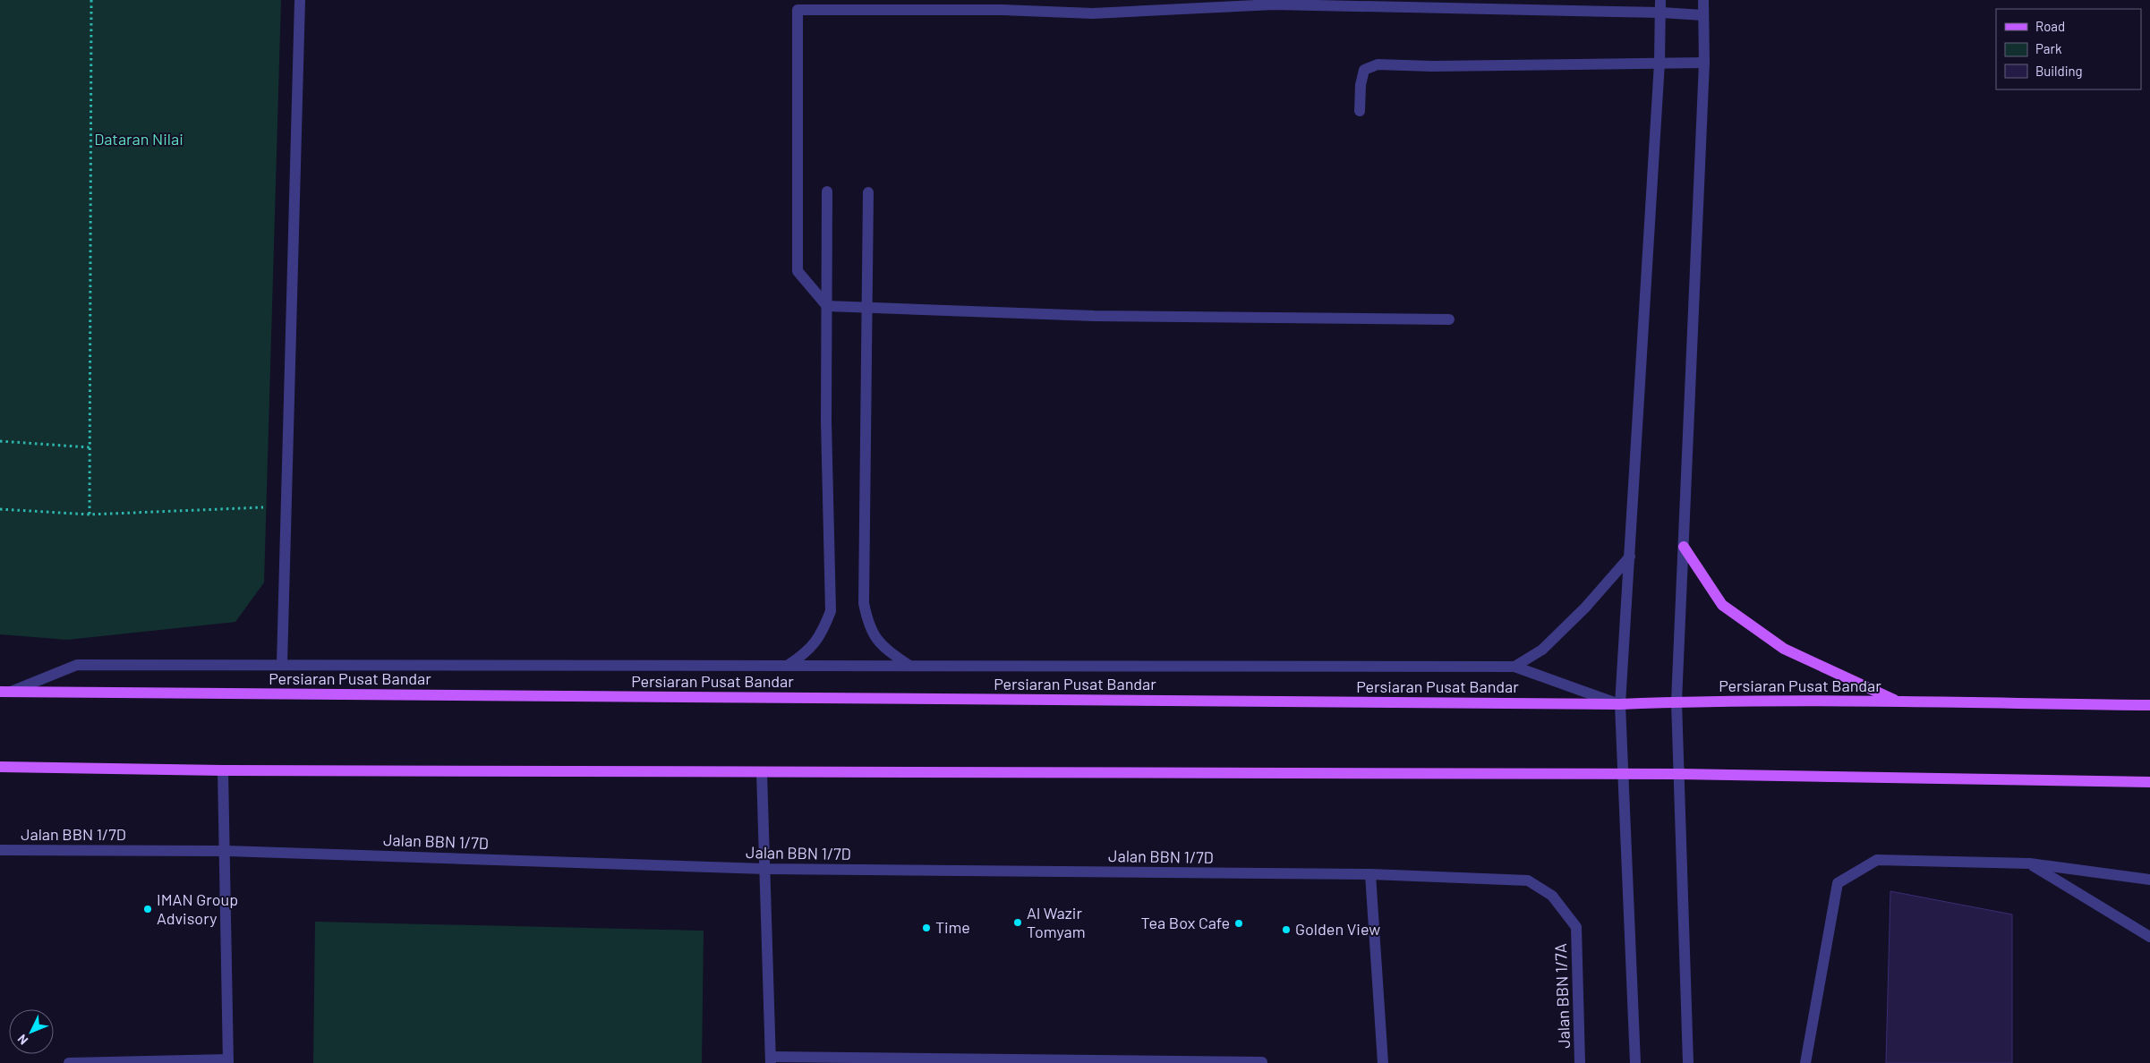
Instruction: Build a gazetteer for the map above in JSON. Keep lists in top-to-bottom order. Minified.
{"streets":{"main road":["Persiaran Pusat Bandar"],"street":["Jalan BBN 1/7D","Jalan BBN 1/7A"]},"crossings":[["Jalan BBN 1/7D","Jalan BBN 1/7A"]],"parks":["Dataran Nilai"],"places":["IMAN Group Advisory","Al Wazir Tomyam","Tea Box Cafe","Time","Golden View"],"legend":["Road","Park","Building"],"north":"bottom left"}
